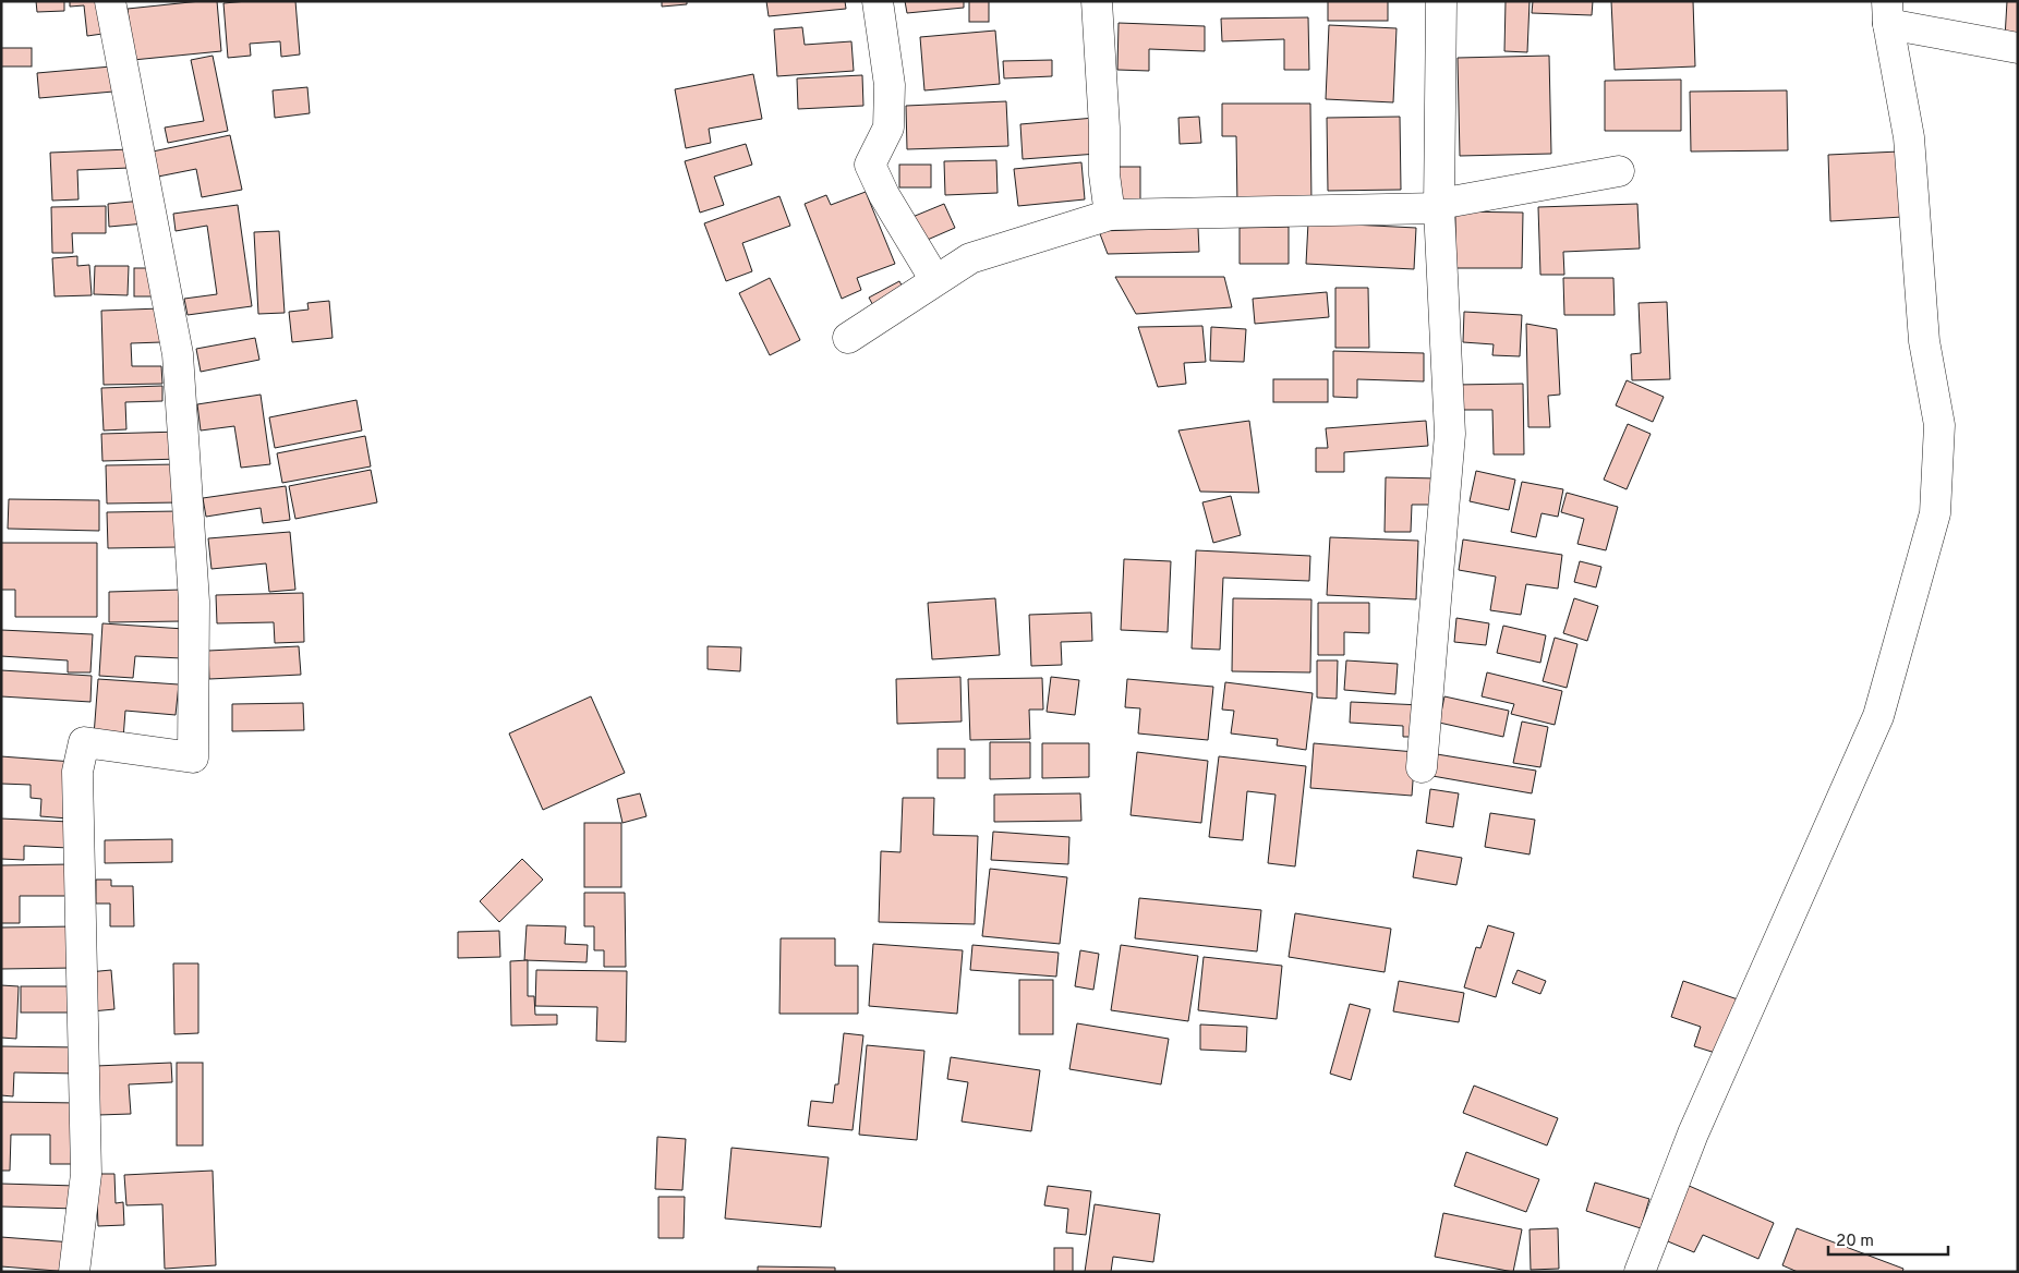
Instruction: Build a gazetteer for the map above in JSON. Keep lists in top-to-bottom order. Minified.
{"scale_bar":"20 m"}
